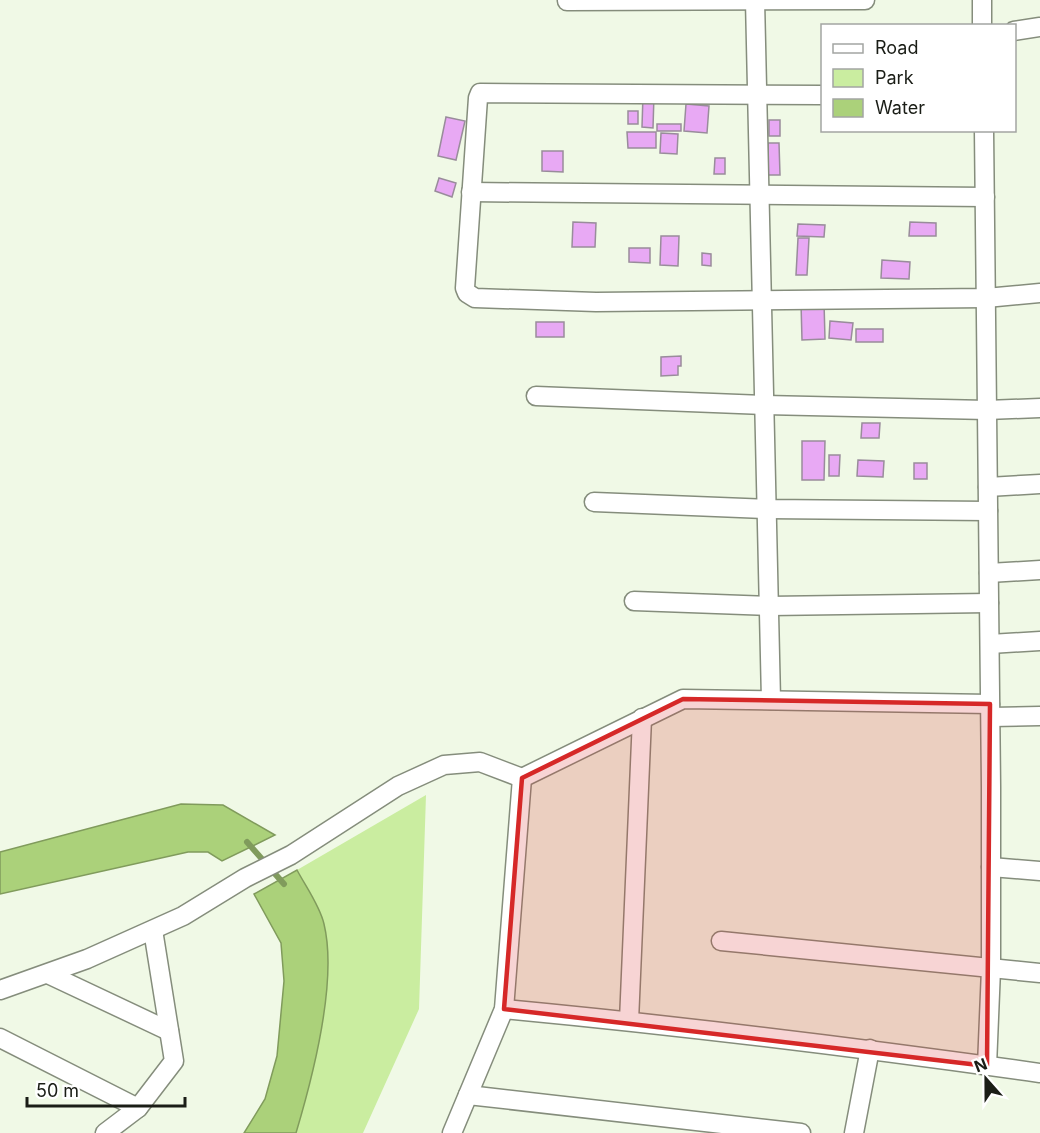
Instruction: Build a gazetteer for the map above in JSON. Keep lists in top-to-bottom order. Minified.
{"legend":["Road","Park","Water"],"scale_bar":"50 m","north":"top"}
